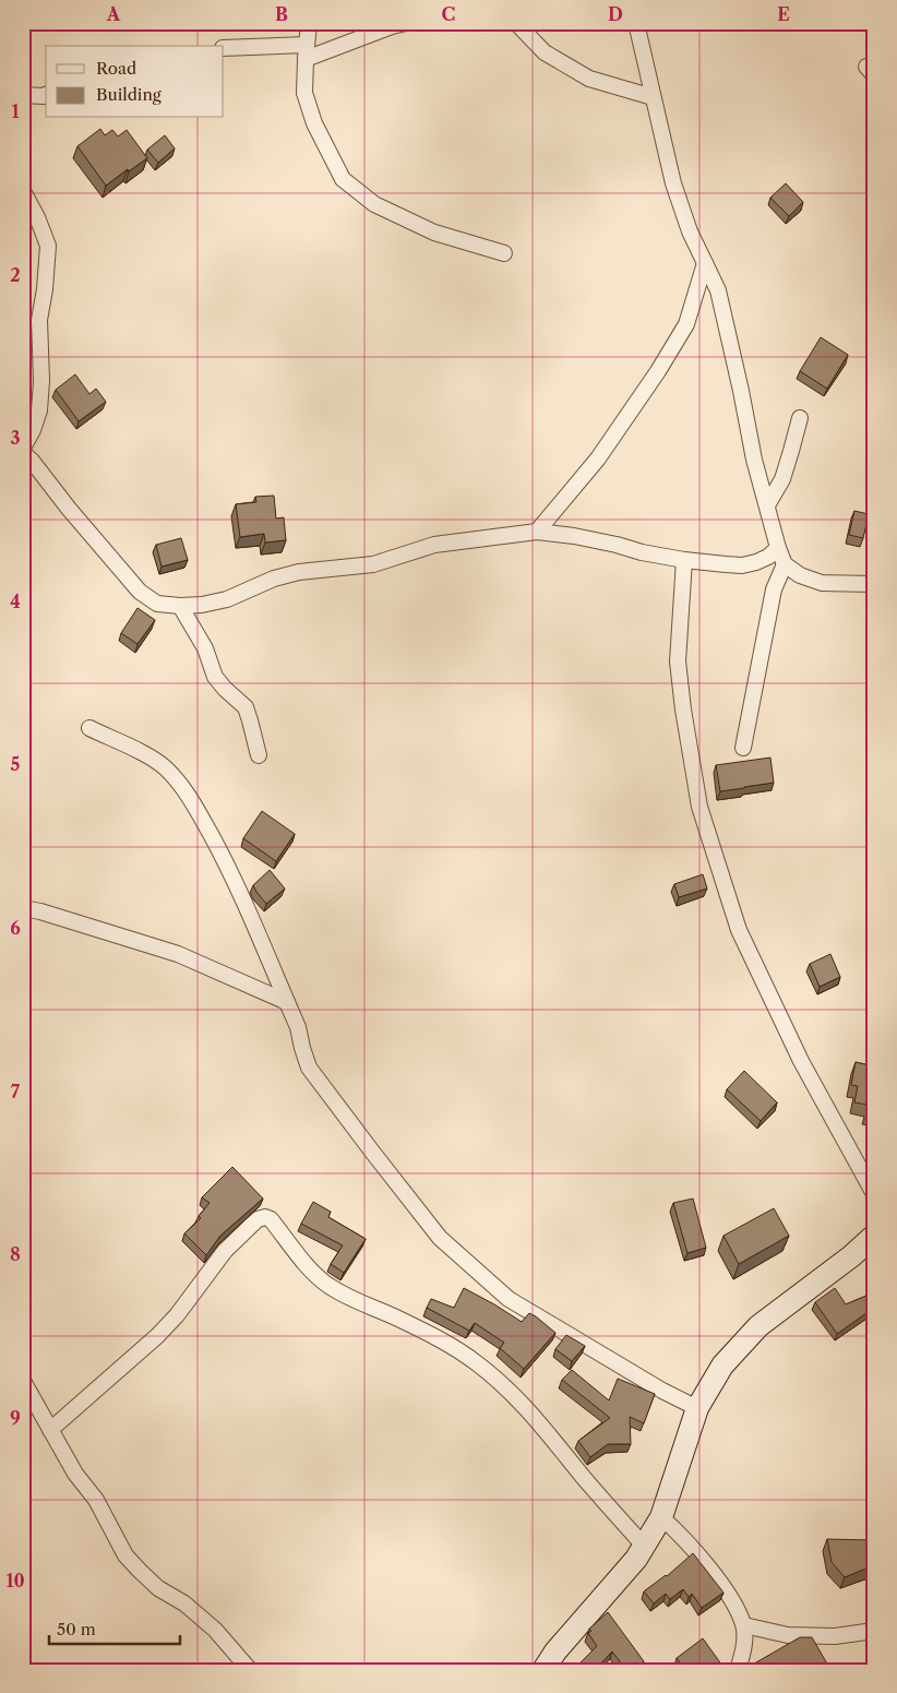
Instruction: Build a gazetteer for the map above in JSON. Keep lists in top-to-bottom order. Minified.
{"legend":["Road","Building"],"scale_bar":"50 m","grid":{"columns":["A","B","C","D","E"],"rows":["1","2","3","4","5","6","7","8","9","10"]}}
